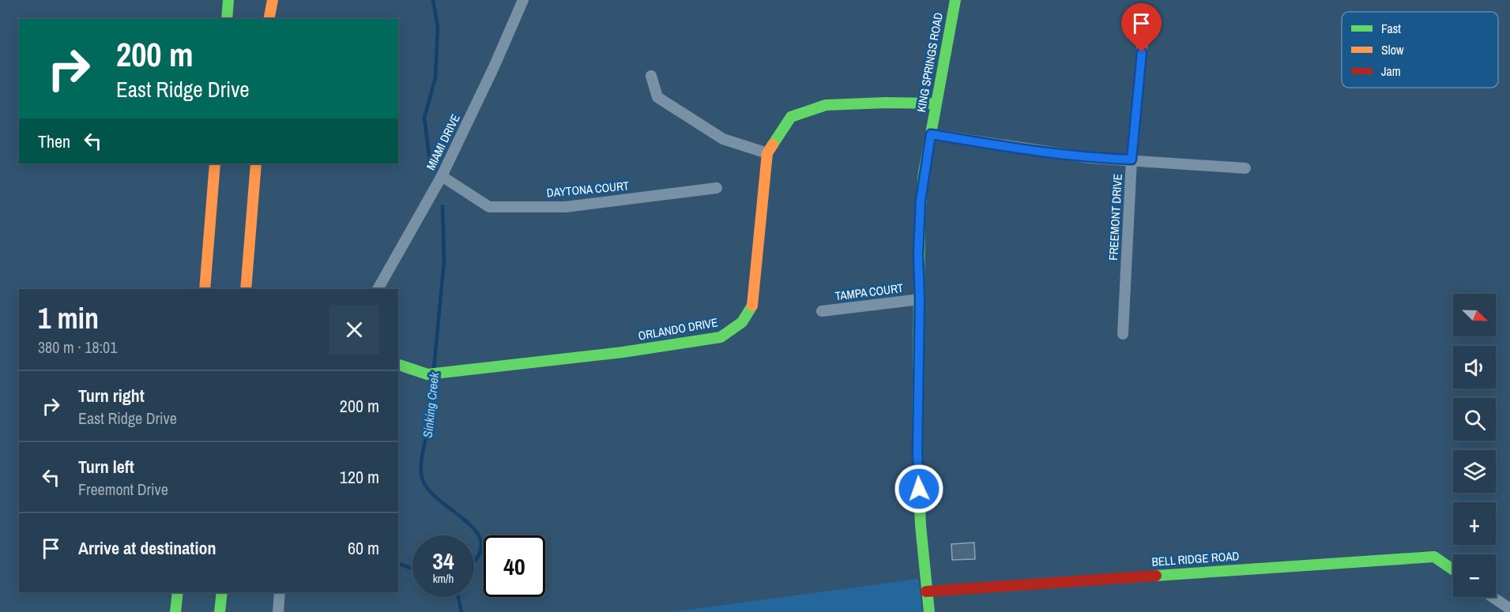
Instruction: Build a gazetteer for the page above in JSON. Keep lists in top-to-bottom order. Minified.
{"streets":{"main road":["KING SPRINGS ROAD","ORLANDO DRIVE","BELL RIDGE ROAD"],"street":["MIAMI DRIVE","DAYTONA COURT","FREEMONT DRIVE","TAMPA COURT"]},"crossings":[["KING SPRINGS ROAD","TAMPA COURT"],["KING SPRINGS ROAD","ORLANDO DRIVE"],["KING SPRINGS ROAD","BELL RIDGE ROAD"],["MIAMI DRIVE","DAYTONA COURT"]],"water":["Sinking Creek"],"legend":["Fast","Slow","Jam"],"north":"bottom right","page":{"turn":["200 m","East Ridge Drive"],"then":"Then","heading":["1 min","380 m · 18:01"],"map_buttons":["+","−"],"list":[{"name":"Turn right","note":"East Ridge Drive","value":"200 m"},{"name":"Turn left","note":"Freemont Drive","value":"120 m"},{"name":"Arrive at destination","value":"60 m"}],"speed":"34 km/h","limit":"40"}}
